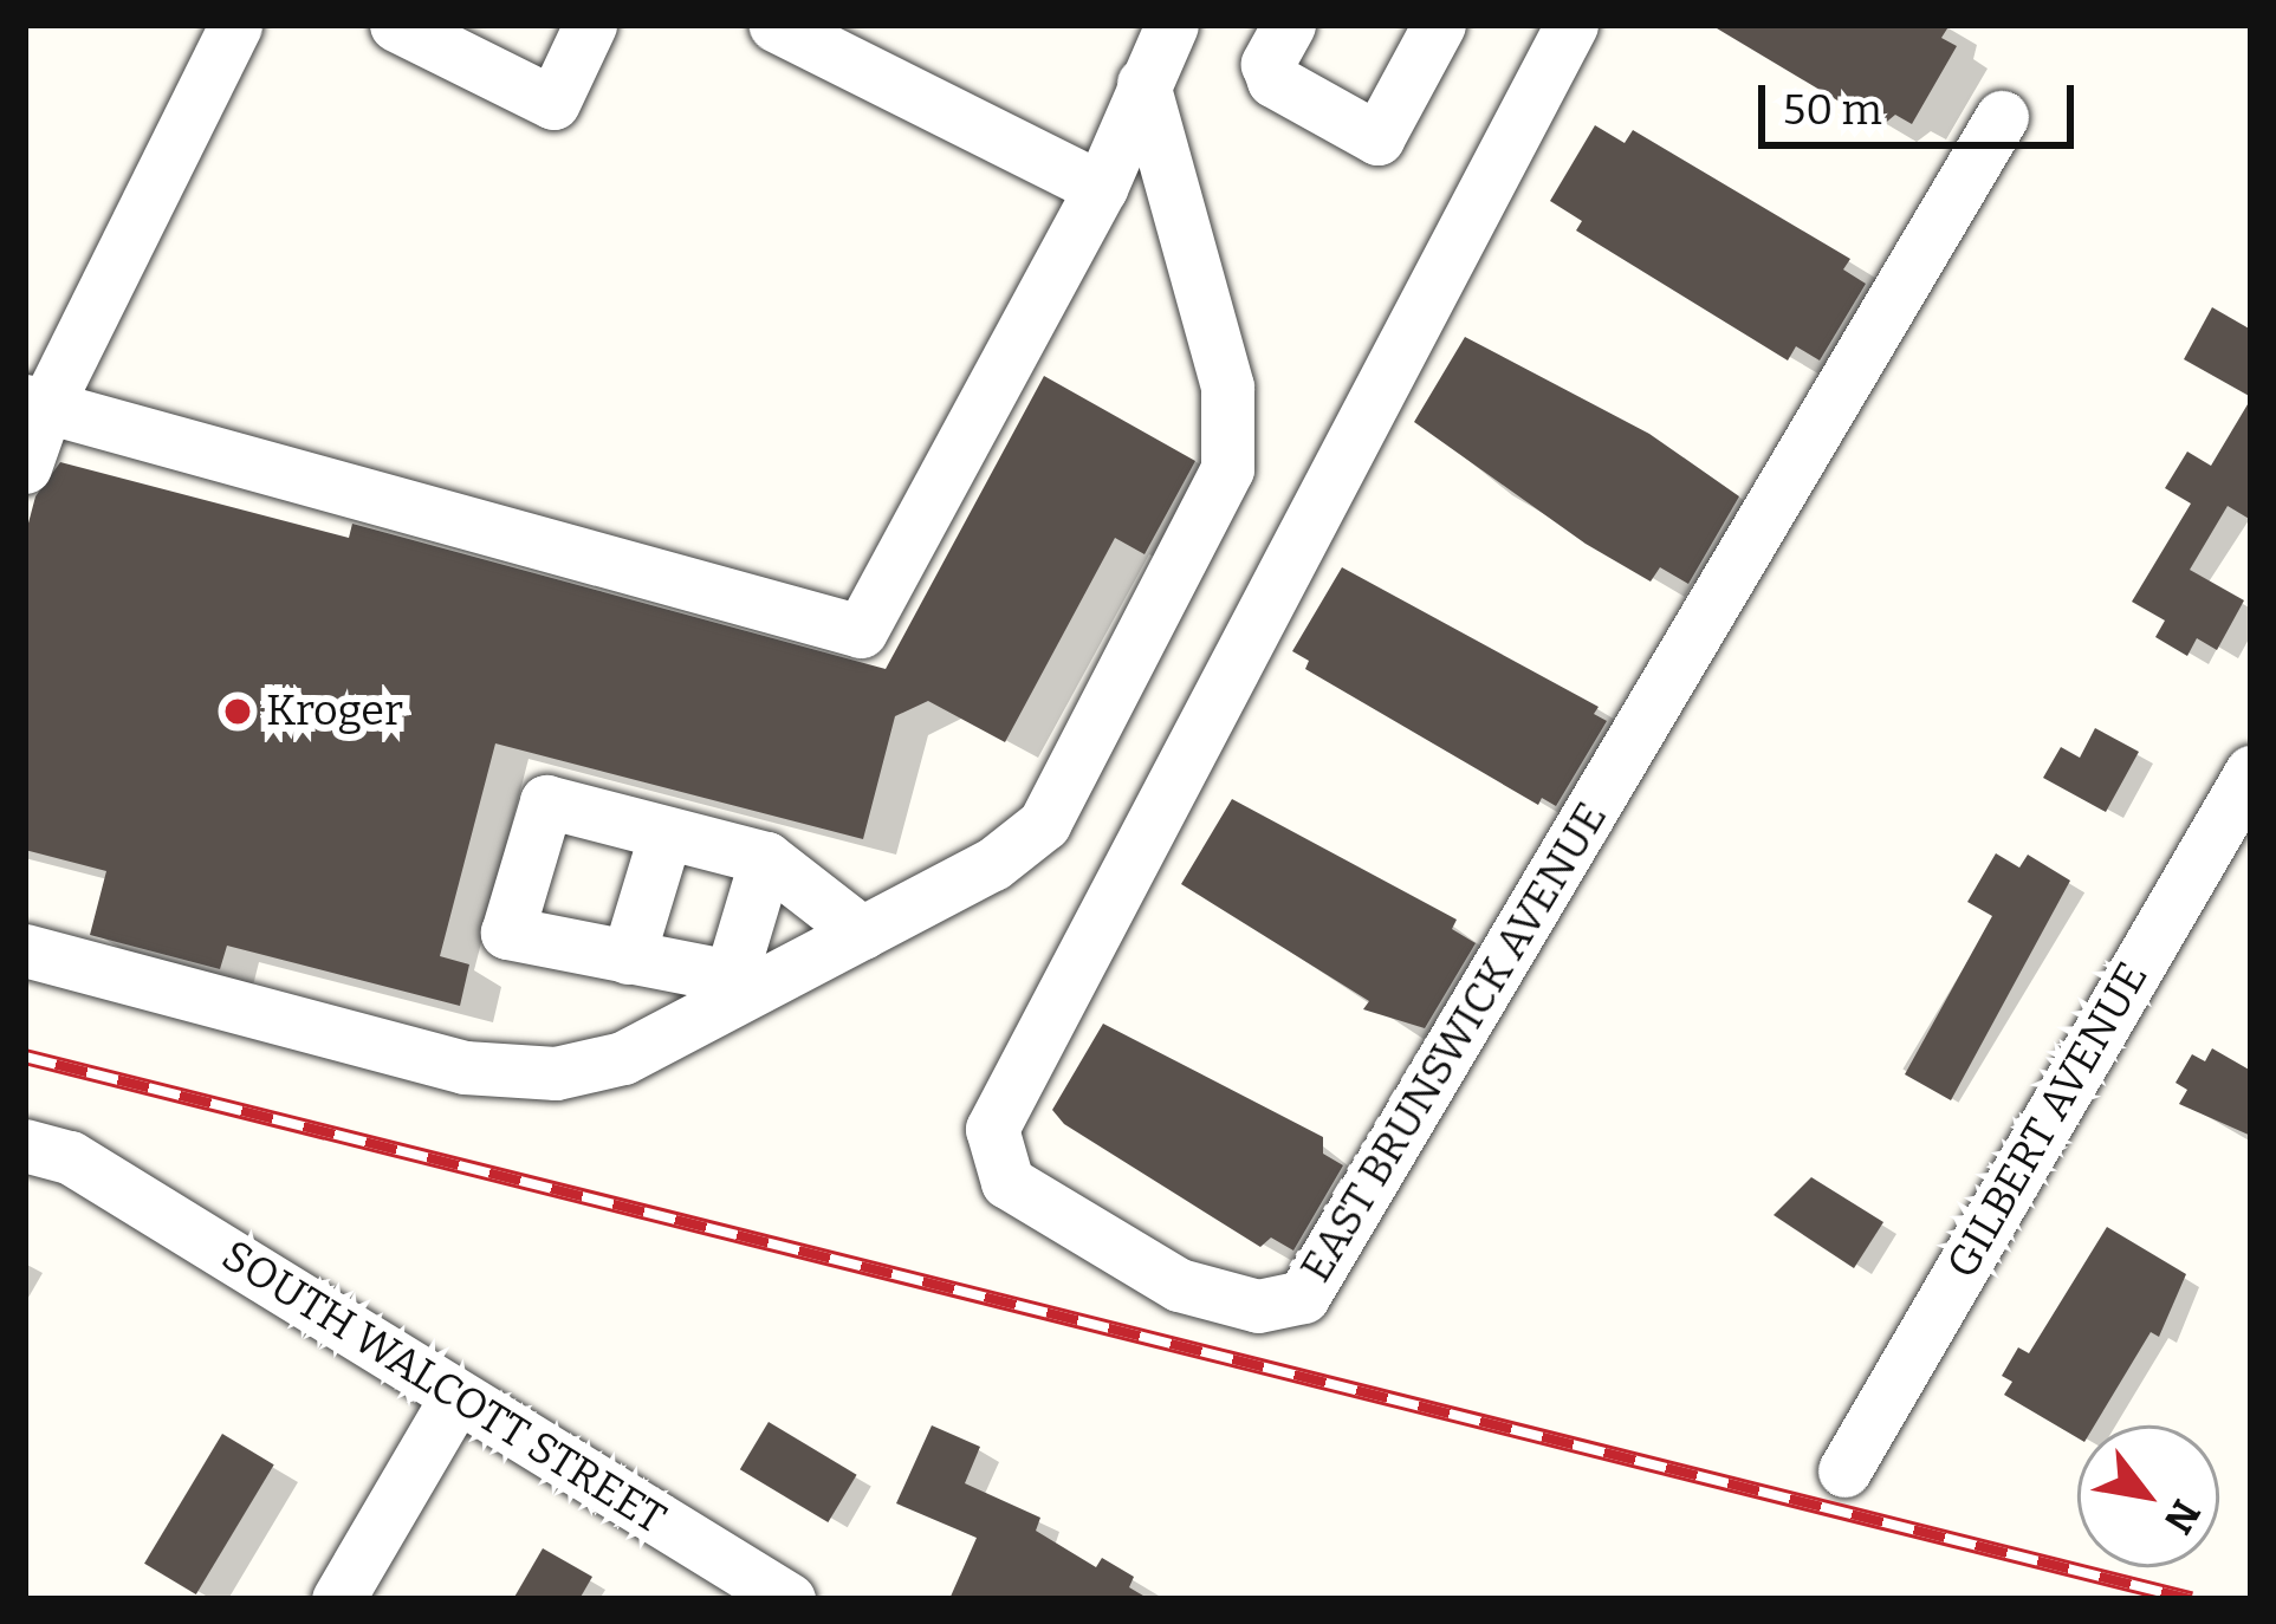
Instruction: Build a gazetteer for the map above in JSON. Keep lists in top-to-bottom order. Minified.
{"streets":{"street":["EAST BRUNSWICK AVENUE","GILBERT AVENUE","SOUTH WALCOTT STREET"]},"places":["Kroger"],"scale_bar":"50 m","north":"bottom right"}
